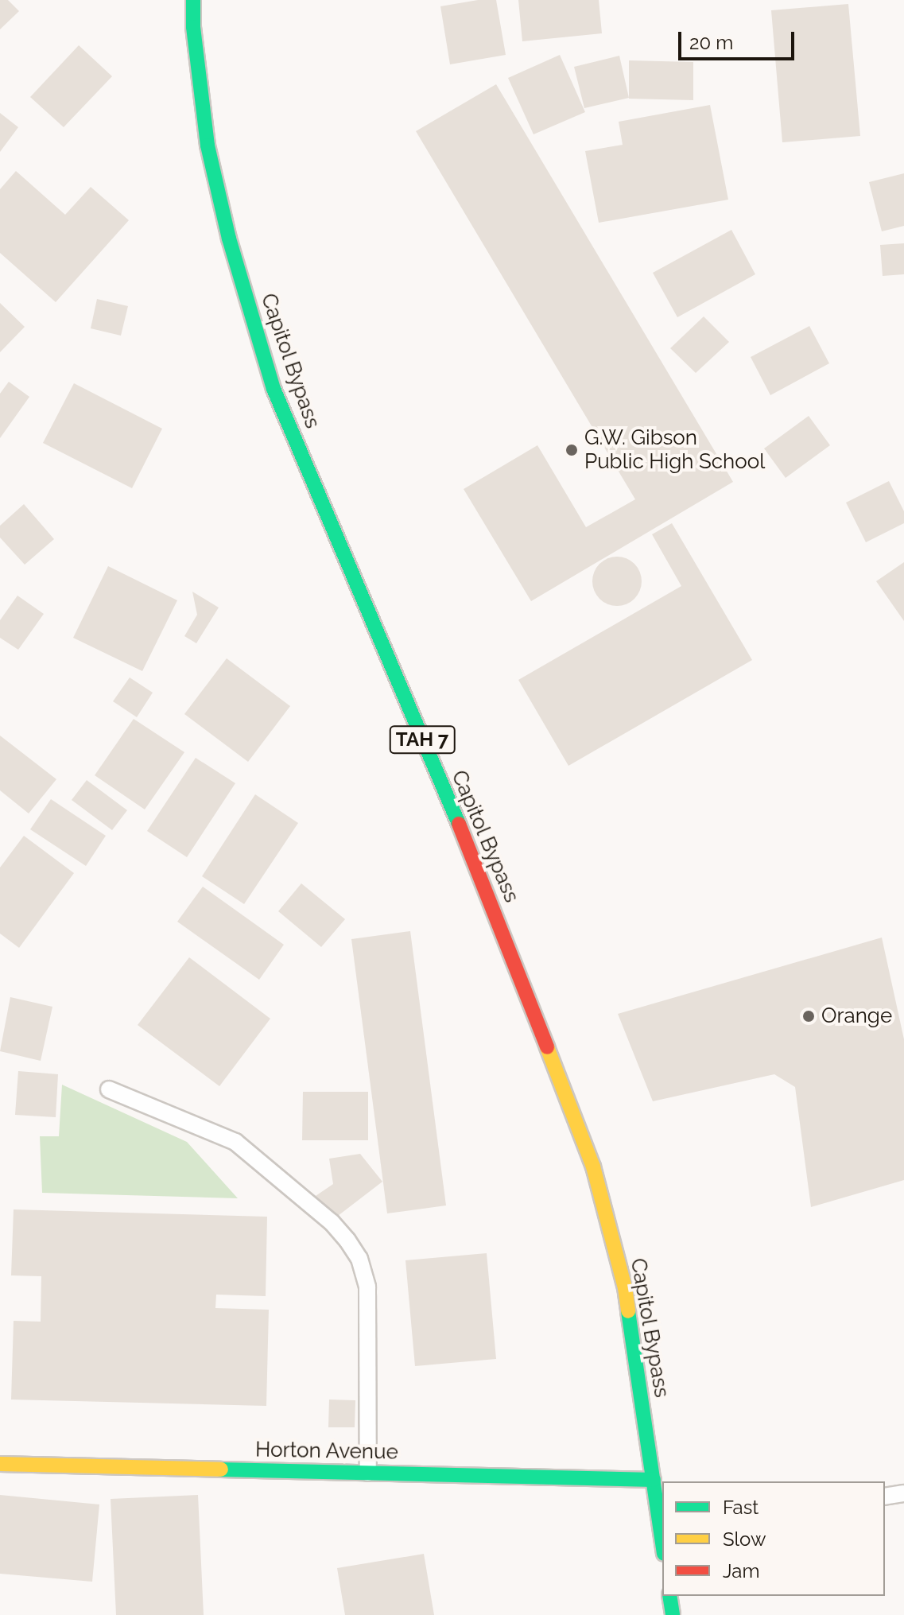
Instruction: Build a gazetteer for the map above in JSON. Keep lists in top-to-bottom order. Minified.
{"streets":{"main road":["Capitol Bypass","TAH 7","Horton Avenue"]},"crossings":[["Capitol Bypass","Horton Avenue"]],"places":["G.W. Gibson Public High School","Orange"],"legend":["Fast","Slow","Jam"],"scale_bar":"20 m"}
